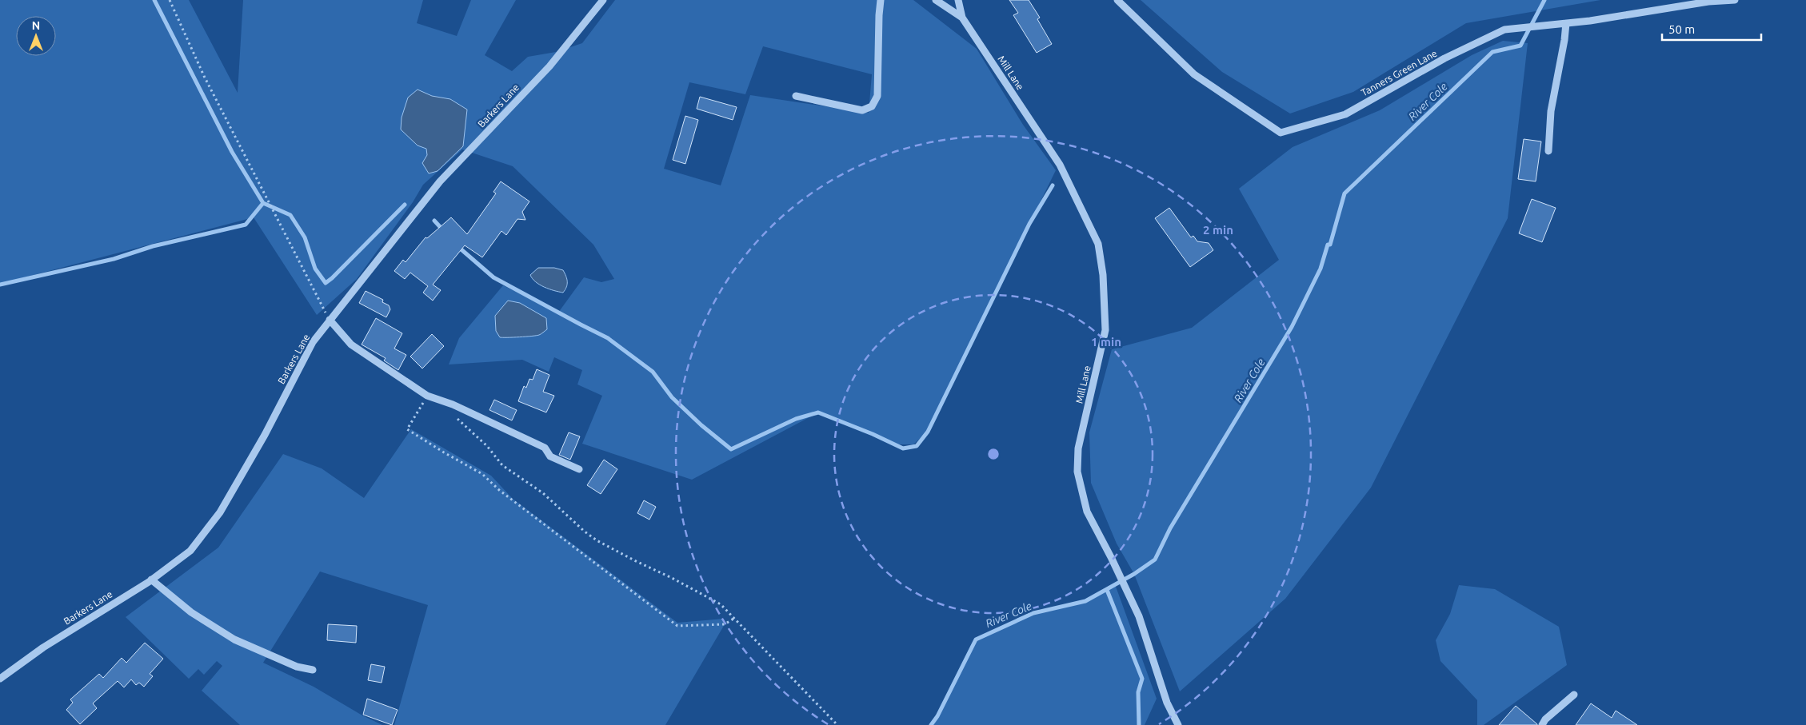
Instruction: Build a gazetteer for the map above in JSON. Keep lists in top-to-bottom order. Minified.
{"streets":{"street":["Mill Lane","Tanners Green Lane","Barkers Lane"]},"water":["River Cole"],"scale_bar":"50 m","north":"top","rings":["2 min","1 min"]}
